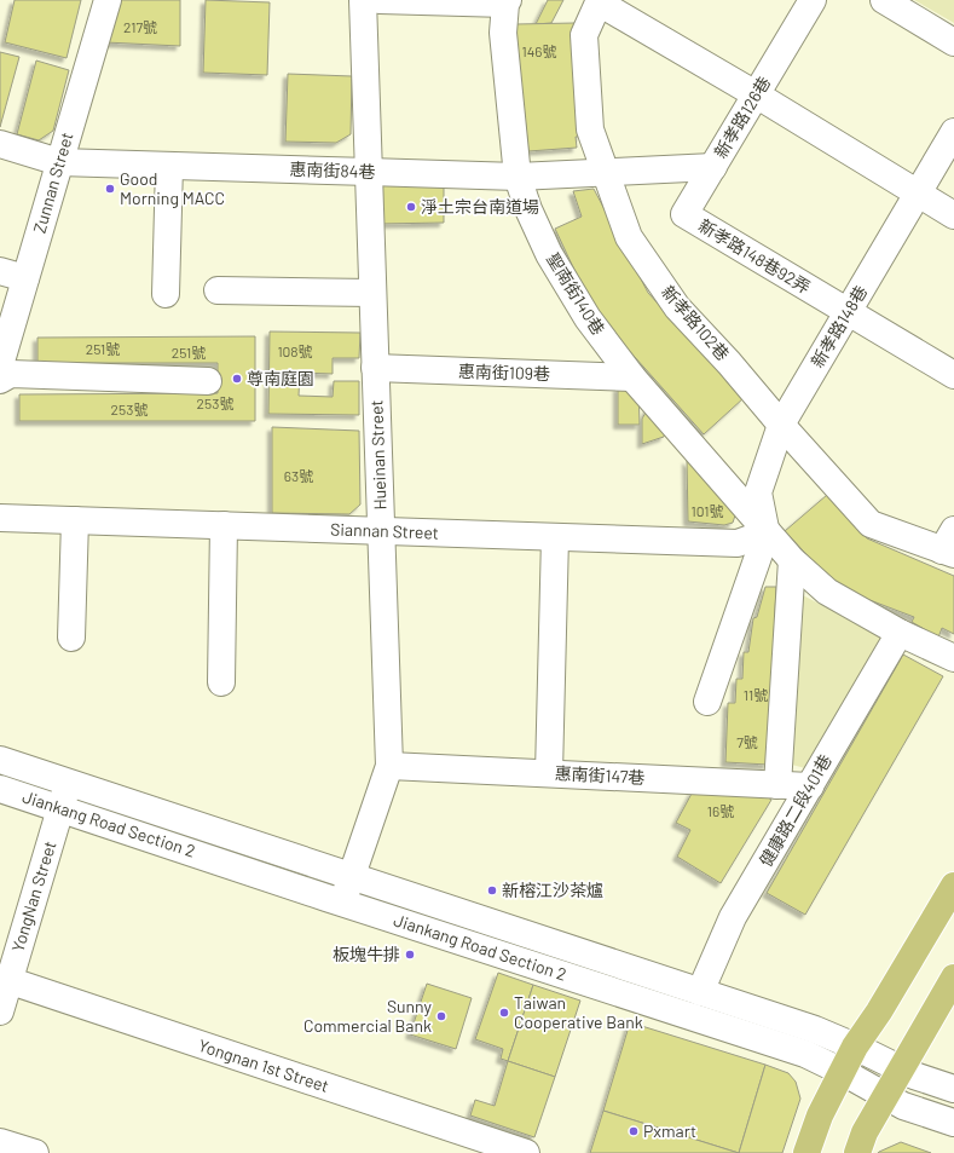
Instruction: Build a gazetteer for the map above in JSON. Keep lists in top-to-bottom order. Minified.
{"streets":{"street":["新孝路126巷","惠南街84巷","Zunnan Street","新孝路148巷92弄","聖南街140巷","新孝路102巷","新孝路148巷","惠南街109巷","Hueinan Street","Siannan Street","惠南街147巷","健康路二段401巷","Jiankang Road Section 2","YongNan Street","Yongnan 1st Street"]},"crossings":[["新孝路126巷","惠南街84巷"],["新孝路126巷","新孝路148巷92弄"],["新孝路126巷","新孝路102巷"],["惠南街84巷","Zunnan Street"],["惠南街84巷","聖南街140巷"],["惠南街84巷","新孝路102巷"],["惠南街84巷","Hueinan Street"],["新孝路148巷92弄","新孝路148巷"],["聖南街140巷","新孝路148巷"],["聖南街140巷","惠南街109巷"],["聖南街140巷","Siannan Street"],["聖南街140巷","健康路二段401巷"],["新孝路102巷","新孝路148巷"],["新孝路148巷","Siannan Street"],["惠南街109巷","Hueinan Street"],["Hueinan Street","Siannan Street"],["Hueinan Street","惠南街147巷"],["Hueinan Street","Jiankang Road Section 2"],["惠南街147巷","健康路二段401巷"],["健康路二段401巷","Jiankang Road Section 2"],["Jiankang Road Section 2","YongNan Street"],["YongNan Street","Yongnan 1st Street"]],"places":["Good Morning MACC","淨土宗台南道場","尊南庭園","新榕江沙茶爐","板塊牛排","Taiwan Cooperative Bank","Sunny Commercial Bank","Pxmart"],"house_numbers":["217號","146號","251號","108號","251號","253號","253號","63號","101號","11號","7號","16號"]}
